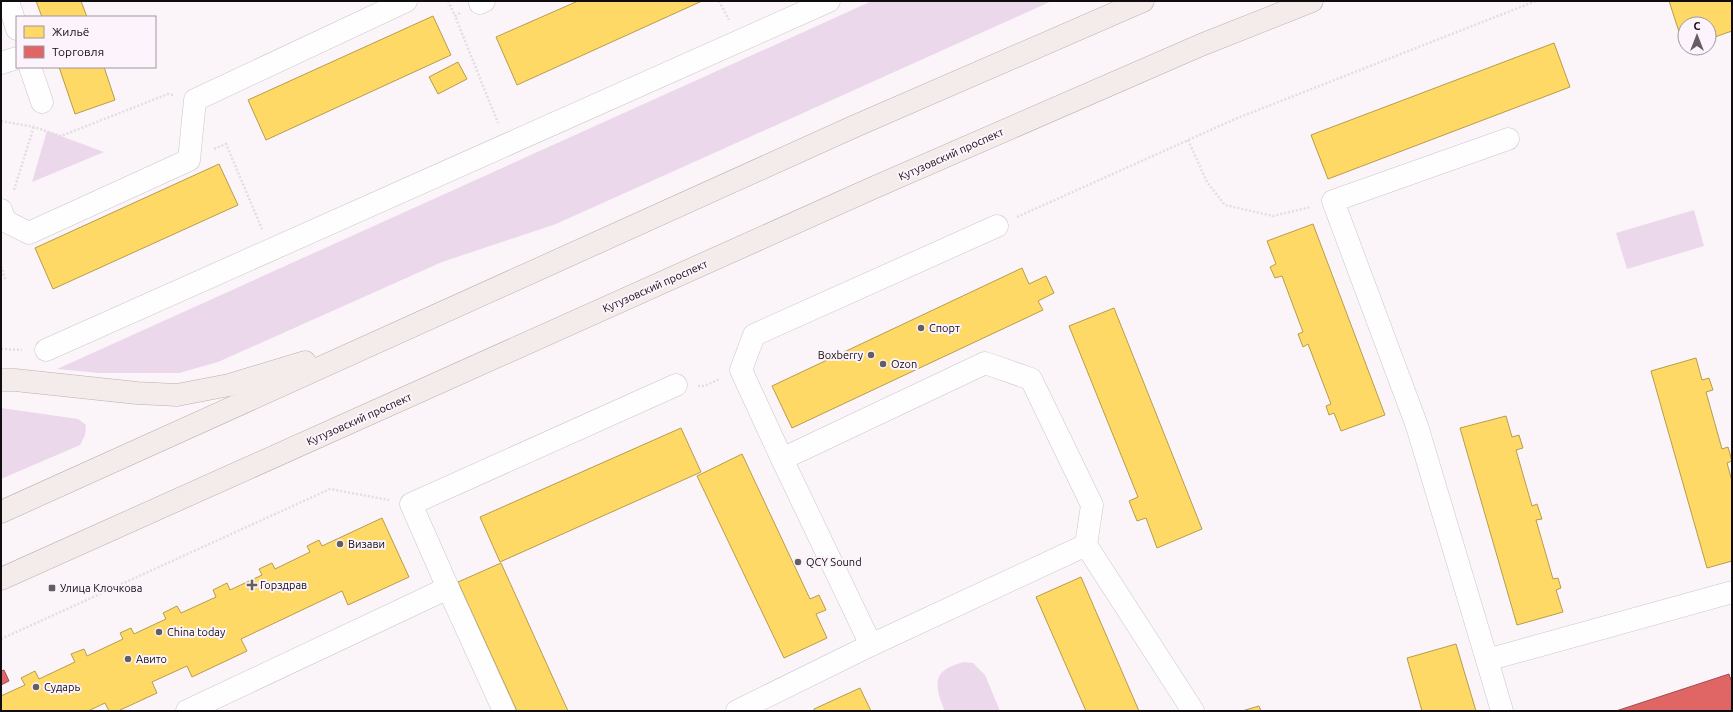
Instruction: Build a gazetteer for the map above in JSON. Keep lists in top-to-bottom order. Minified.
{"streets":{"main road":["Кутузовский проспект"]},"places":{"other":["Спорт","Boxberry","Ozon","Визави","QCY Sound","China today","Авито","Сударь"],"health":["Горздрав"],"transit":["Улица Клочкова"]},"legend":["Жильё","Торговля"],"north":"top"}
